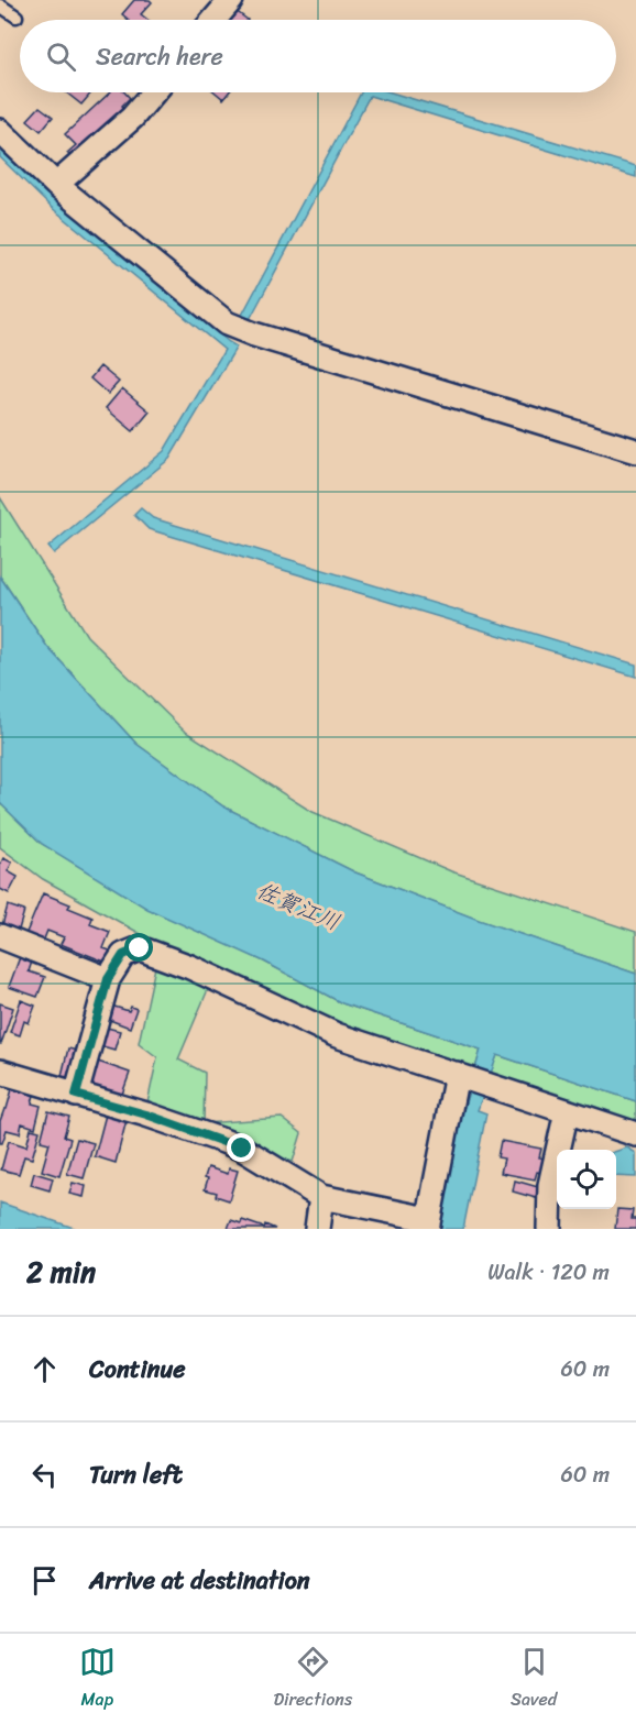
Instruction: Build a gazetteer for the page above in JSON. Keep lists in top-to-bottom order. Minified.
{"water":["佐賀江川"],"page":{"search":"Search here","heading":["2 min","Walk · 120 m"],"list":[["Continue","60 m"],["Turn left","60 m"],"Arrive at destination"],"nav":["Map","Directions","Saved"]}}
